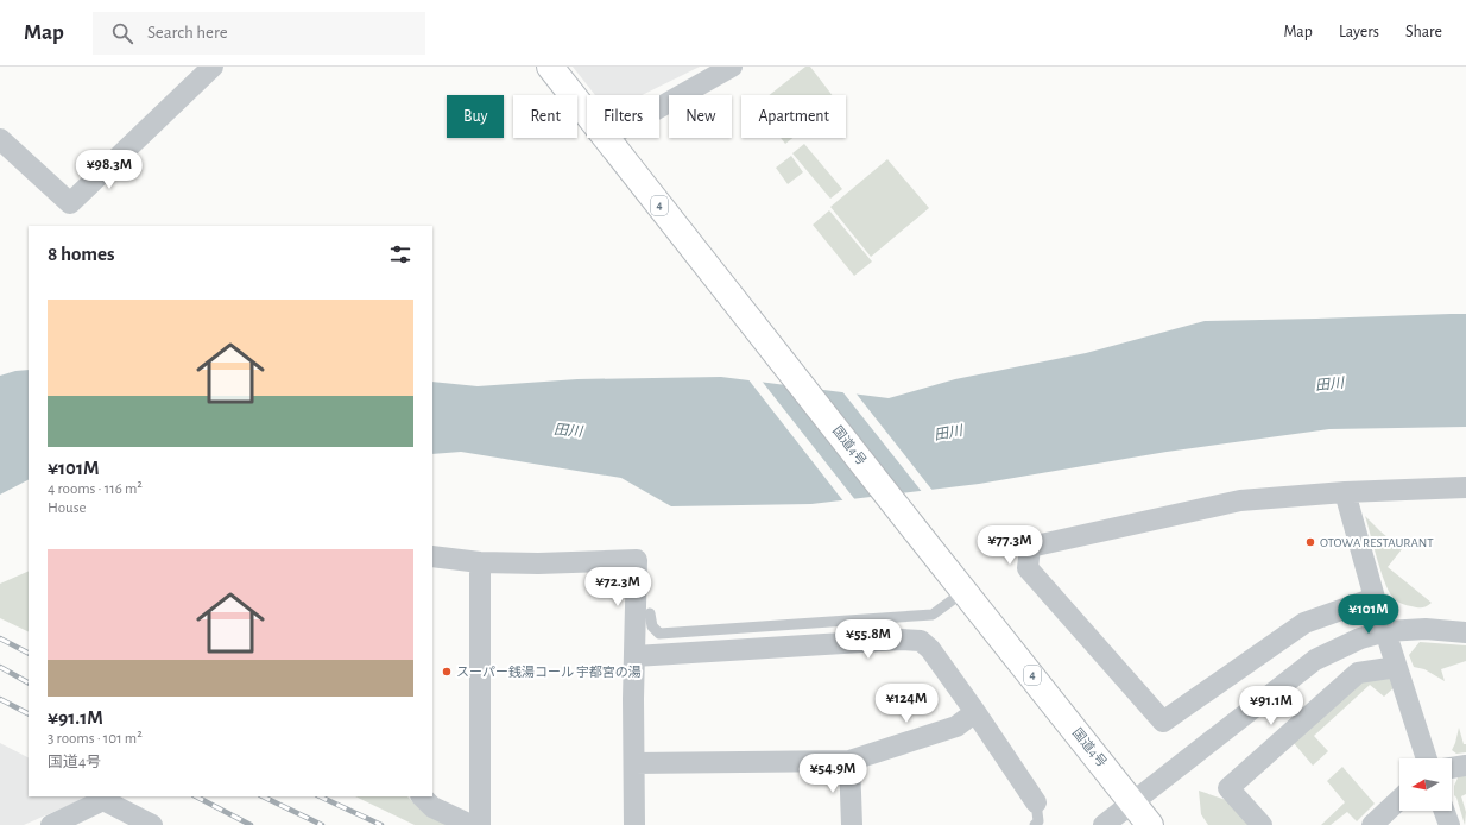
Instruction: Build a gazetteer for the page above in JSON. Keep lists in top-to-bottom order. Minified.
{"streets":{"highway":["4","国道4号"]},"water":["田川"],"places":["OTOWA RESTAURANT","スーパー銭湯コール 宇都宮の湯"],"north":"left","page":{"header":"Map","search":"Search here","nav":["Map","Layers","Share"],"chip":["Buy","Rent","Filters","New","Apartment"],"price":["¥98.3M","¥77.3M","¥72.3M","¥101M","¥55.8M","¥124M","¥91.1M","¥54.9M"],"heading":"8 homes","list":[{"name":"¥101M","note":"4 rooms · 116 m² · House"},{"name":"¥91.1M","note":"3 rooms · 101 m² · 国道4号"}]}}
